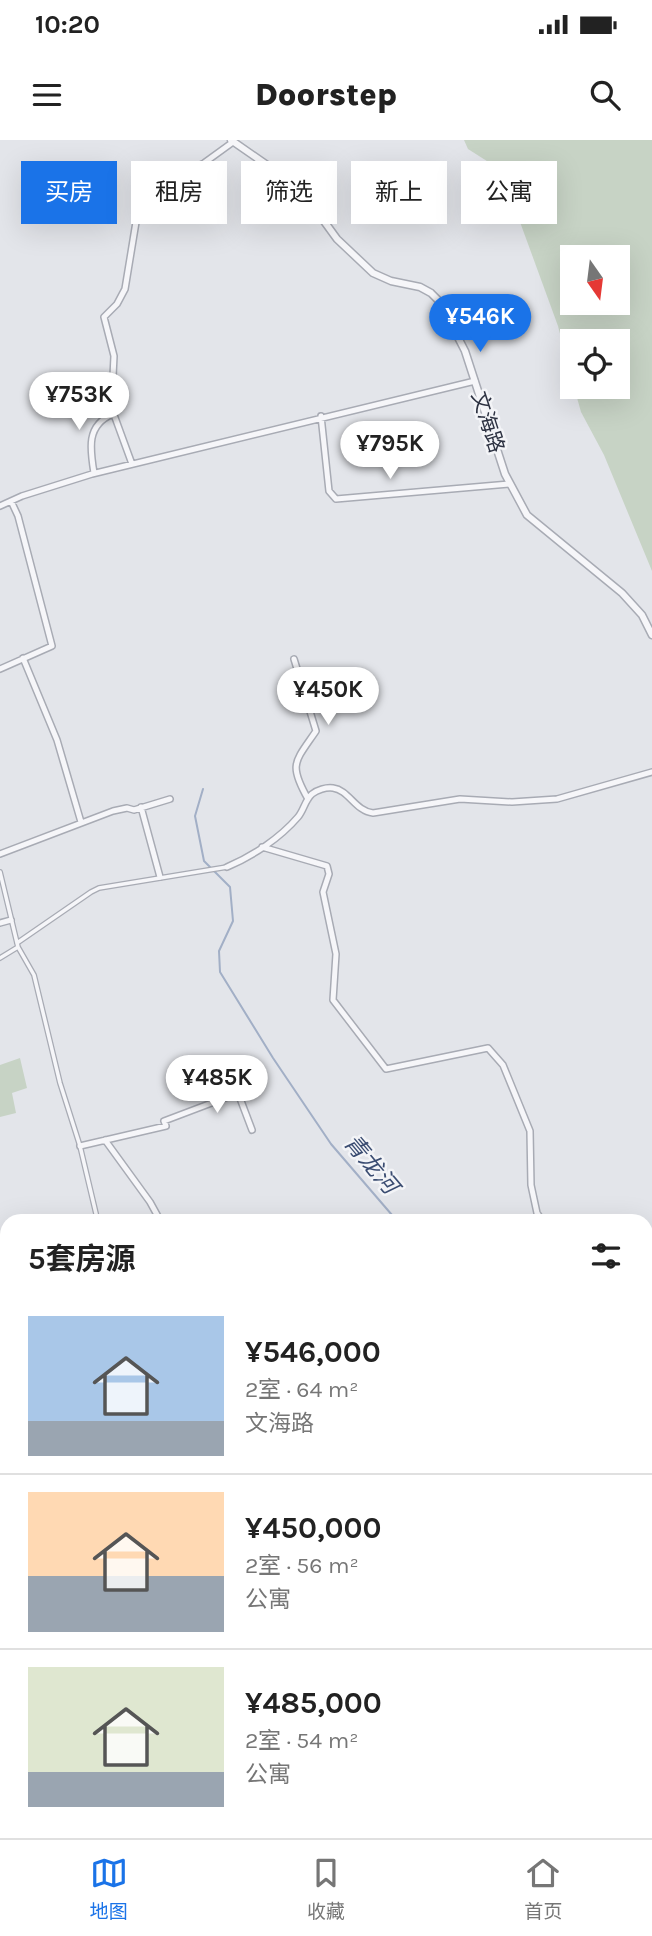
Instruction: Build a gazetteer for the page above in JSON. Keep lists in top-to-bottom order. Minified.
{"streets":{"street":["文海路"]},"water":["青龙河"],"north":"bottom","page":{"status":"10:20","header":"Doorstep","chip":["买房","租房","筛选","新上","公寓"],"price":["¥546K","¥753K","¥795K","¥450K","¥485K"],"heading":"5套房源","list":[{"name":"¥546,000","note":"2室 · 64 m² · 文海路"},{"name":"¥450,000","note":"2室 · 56 m² · 公寓"},{"name":"¥485,000","note":"2室 · 54 m² · 公寓"}],"tabs":["地图","收藏","首页"]}}
